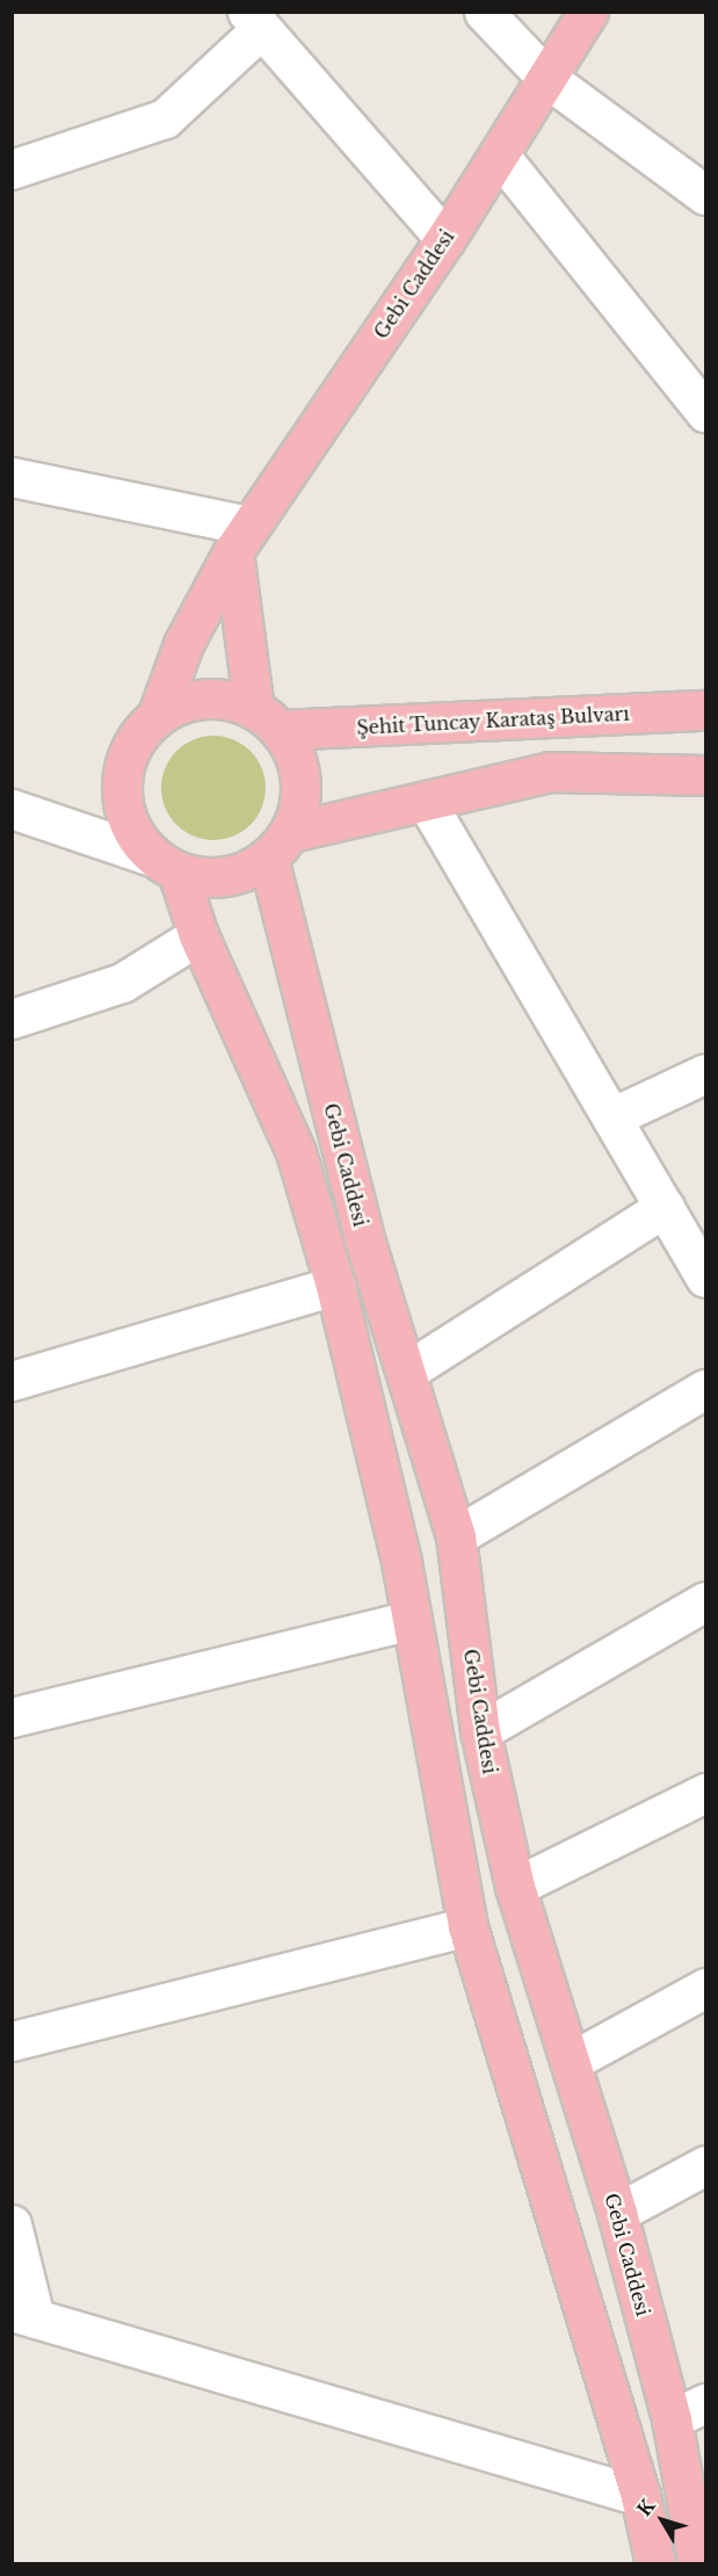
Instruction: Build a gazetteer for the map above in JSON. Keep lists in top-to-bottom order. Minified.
{"streets":{"main road":["Gebi Caddesi","Şehit Tuncay Karataş Bulvarı"]},"crossings":[["Gebi Caddesi","Şehit Tuncay Karataş Bulvarı"]],"north":"top left"}
